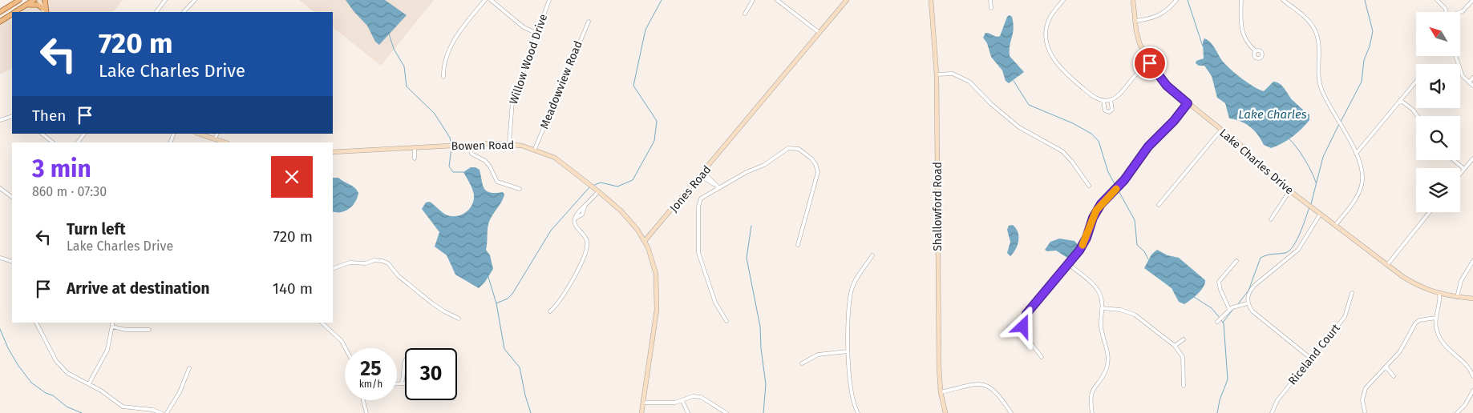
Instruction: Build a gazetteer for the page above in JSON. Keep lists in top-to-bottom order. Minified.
{"streets":{"street":["Willow Wood Drive","Meadowview Road","Bowen Road","Lake Charles Drive","Jones Road","Shallowford Road","Riceland Court"]},"crossings":[["Willow Wood Drive","Bowen Road"],["Meadowview Road","Bowen Road"],["Bowen Road","Jones Road"]],"water":["Lake Charles"],"north":"top left","page":{"turn":["720 m","Lake Charles Drive"],"then":"Then","heading":["3 min","860 m · 07:30"],"list":[{"name":"Turn left","note":"Lake Charles Drive","value":"720 m"},{"name":"Arrive at destination","value":"140 m"}],"speed":"25 km/h","limit":"30"}}
